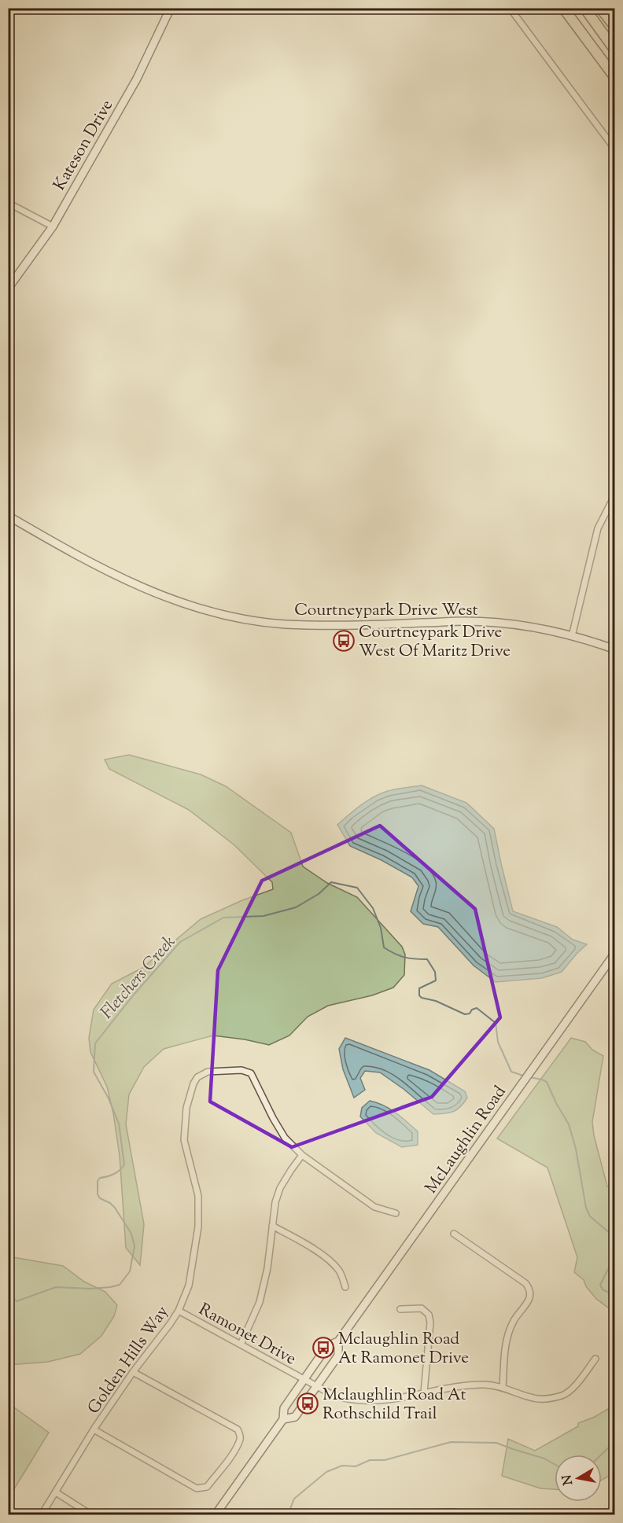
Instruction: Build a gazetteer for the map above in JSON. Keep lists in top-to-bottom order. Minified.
{"streets":{"street":["Kateson Drive","Courtneypark Drive West","McLaughlin Road","Ramonet Drive","Golden Hills Way"]},"crossings":[["McLaughlin Road","Ramonet Drive"],["Ramonet Drive","Golden Hills Way"]],"water":["Fletchers Creek"],"places":{"bus stop":["Courtneypark Drive West Of Maritz Drive","Mclaughlin Road At Ramonet Drive","Mclaughlin Road At Rothschild Trail"]},"north":"left"}
